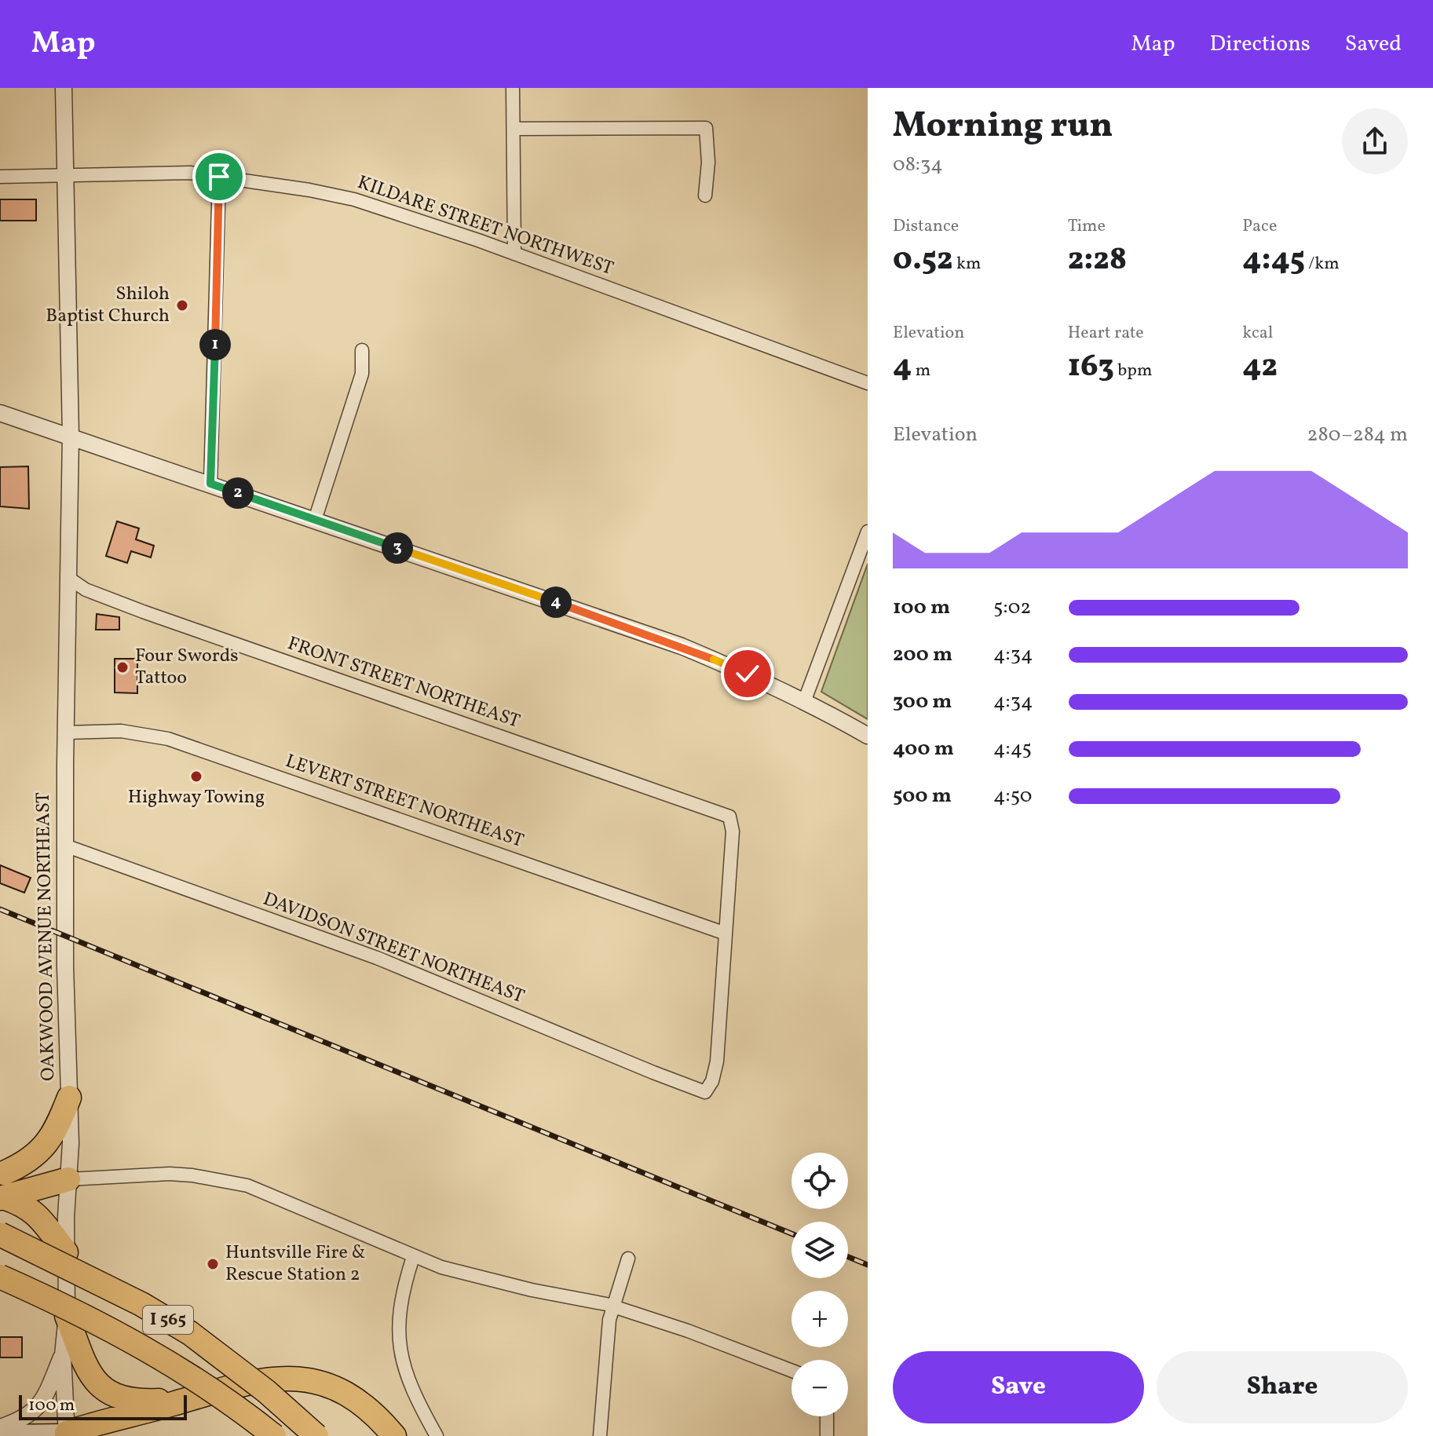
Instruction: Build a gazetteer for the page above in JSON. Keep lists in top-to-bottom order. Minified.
{"streets":{"highway":["I 565"],"street":["KILDARE STREET NORTHWEST","FRONT STREET NORTHEAST","LEVERT STREET NORTHEAST","OAKWOOD AVENUE NORTHEAST","DAVIDSON STREET NORTHEAST"]},"crossings":[["KILDARE STREET NORTHWEST","OAKWOOD AVENUE NORTHEAST"],["FRONT STREET NORTHEAST","LEVERT STREET NORTHEAST"],["FRONT STREET NORTHEAST","OAKWOOD AVENUE NORTHEAST"],["FRONT STREET NORTHEAST","DAVIDSON STREET NORTHEAST"],["LEVERT STREET NORTHEAST","OAKWOOD AVENUE NORTHEAST"],["LEVERT STREET NORTHEAST","DAVIDSON STREET NORTHEAST"],["OAKWOOD AVENUE NORTHEAST","DAVIDSON STREET NORTHEAST"]],"places":["Shiloh Baptist Church","Four Swords Tattoo","Highway Towing","Huntsville Fire & Rescue Station 2"],"scale_bar":"100 m","page":{"header":"Map","nav":["Map","Directions","Saved"],"heading":["Morning run","08:34"],"stats":[["Distance","0.52 km"],["Time","2:28"],["Pace","4:45 /km"],["Elevation","4 m"],["Heart rate","163 bpm"],["kcal","42"]],"pins":["1","2","3","4"],"chart":["Elevation","280–284 m"],"list":[{"name":"100 m","note":"5:02"},{"name":"200 m","note":"4:34"},{"name":"300 m","note":"4:34"},{"name":"400 m","note":"4:45"},{"name":"500 m","note":"4:50"}],"map_buttons":["+","−"],"buttons":["Save","Share"],"scale":"100 m"}}
